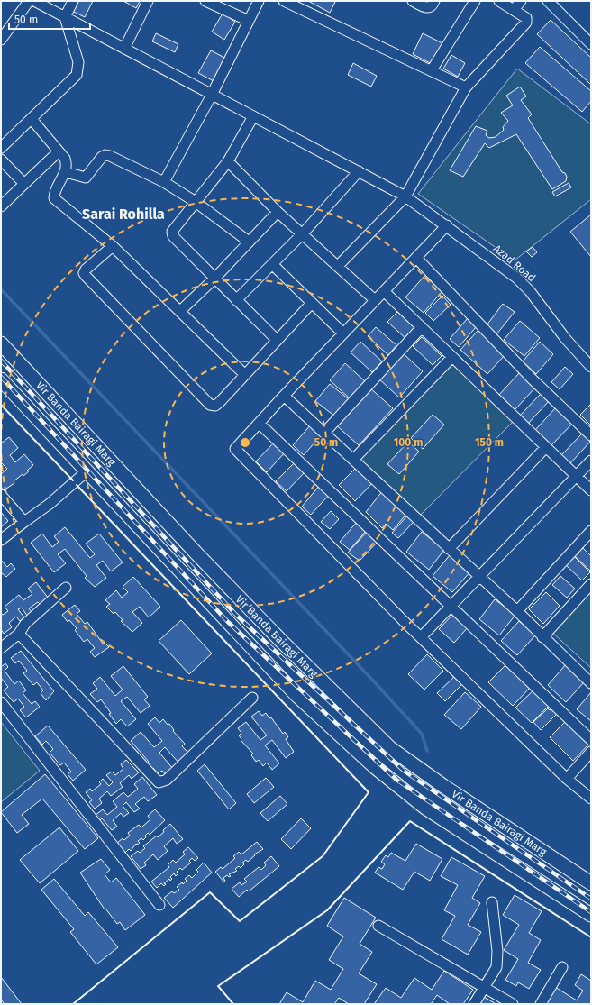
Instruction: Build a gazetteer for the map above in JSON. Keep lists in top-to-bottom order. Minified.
{"streets":{"main road":["Vir Banda Bairagi Marg"],"street":["Azad Road"]},"districts":["Sarai Rohilla"],"scale_bar":"50 m","rings":["50 m","100 m","150 m"]}
